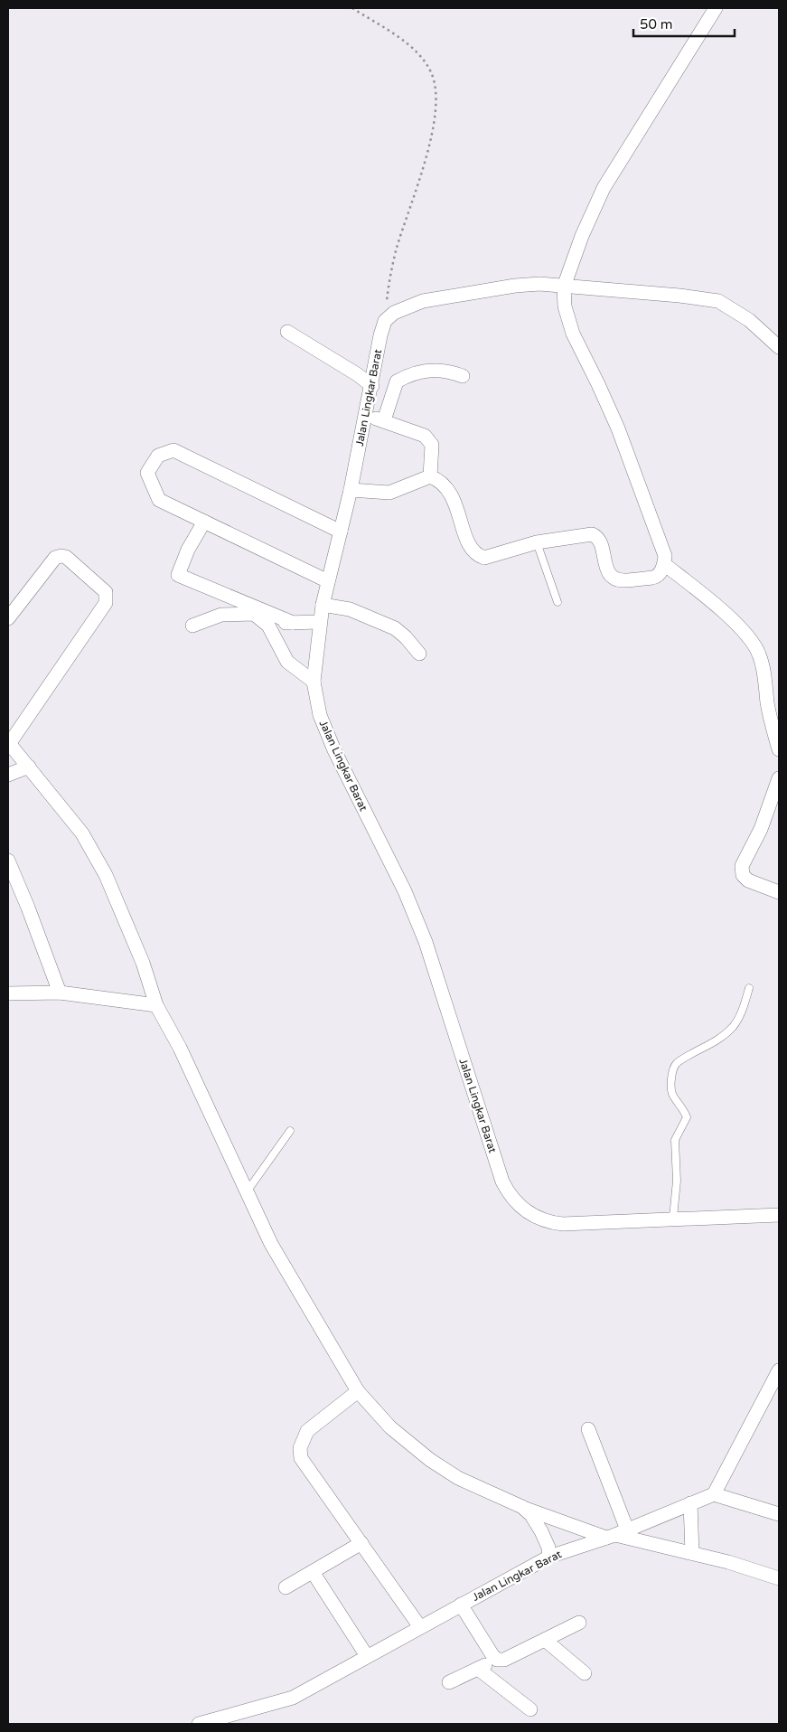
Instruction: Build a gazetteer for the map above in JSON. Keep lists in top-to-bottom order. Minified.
{"streets":{"street":["Jalan Lingkar Barat"]},"scale_bar":"50 m"}
